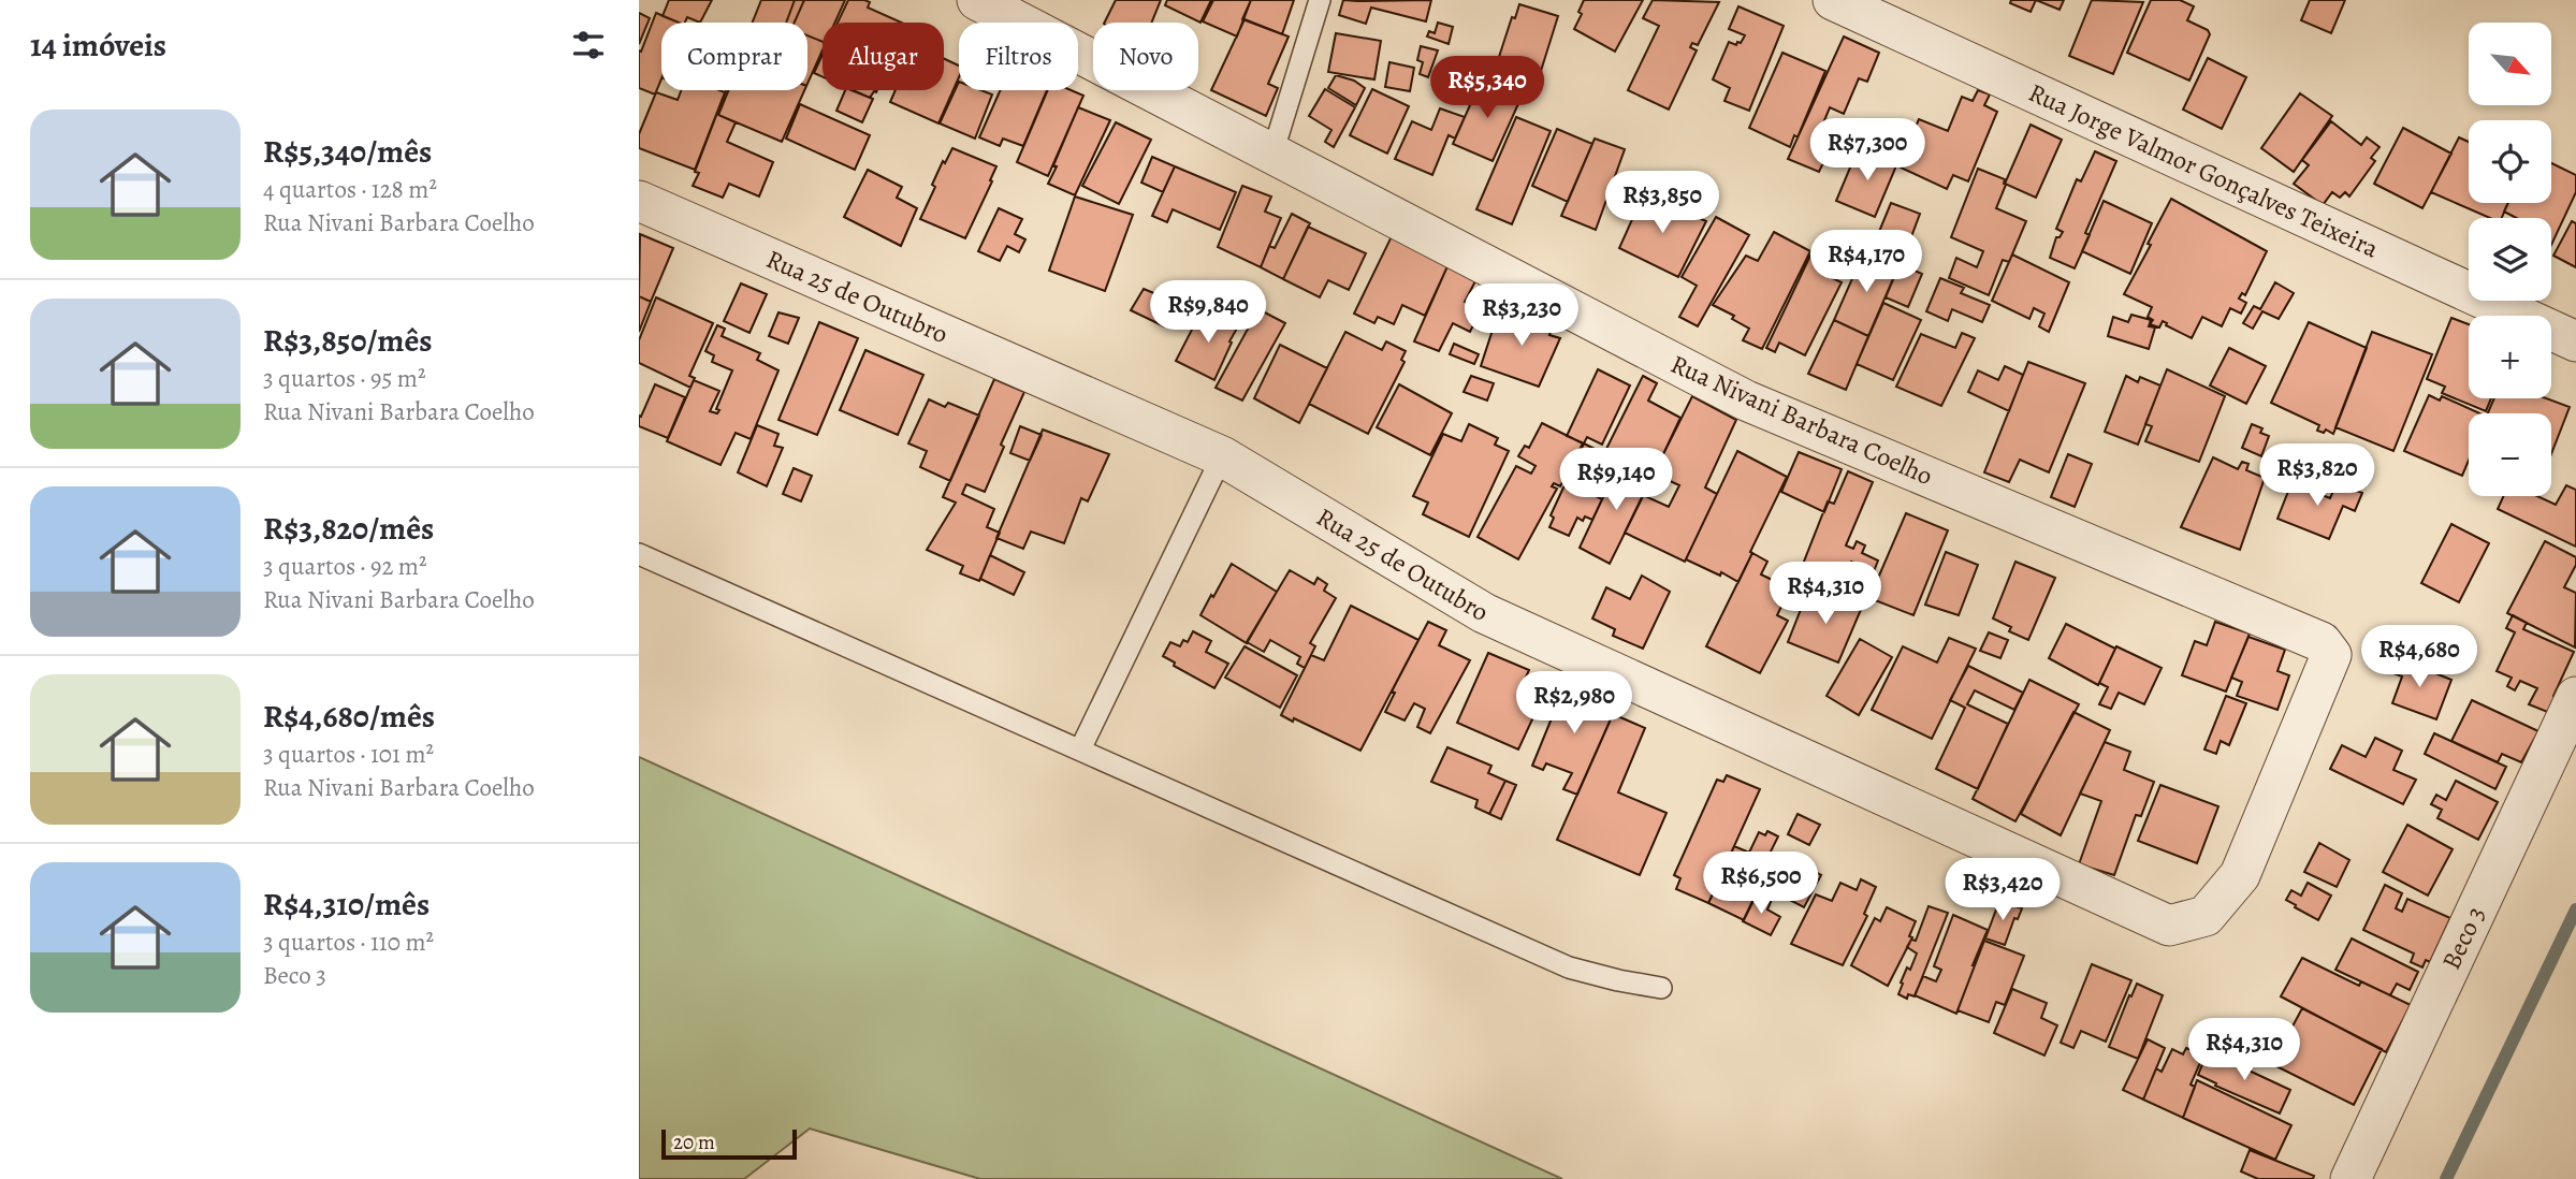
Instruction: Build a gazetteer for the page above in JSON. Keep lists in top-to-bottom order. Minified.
{"streets":{"street":["Rua Jorge Valmor Gonçalves Teixeira","Rua 25 de Outubro","Rua Nivani Barbara Coelho","Beco 3"]},"crossings":[["Rua 25 de Outubro","Rua Nivani Barbara Coelho"]],"scale_bar":"20 m","north":"bottom right","page":{"heading":"14 imóveis","map_buttons":["+","−"],"chip":["Comprar","Alugar","Filtros","Novo"],"price":["R$5,340","R$7,300","R$3,850","R$4,170","R$9,840","R$3,230","R$3,820","R$9,140","R$4,310","R$4,680","R$2,980","R$6,500","R$3,420","R$4,310"],"list":[{"name":"R$5,340/mês","note":"4 quartos · 128 m² · Rua Nivani Barbara Coelho"},{"name":"R$3,850/mês","note":"3 quartos · 95 m² · Rua Nivani Barbara Coelho"},{"name":"R$3,820/mês","note":"3 quartos · 92 m² · Rua Nivani Barbara Coelho"},{"name":"R$4,680/mês","note":"3 quartos · 101 m² · Rua Nivani Barbara Coelho"},{"name":"R$4,310/mês","note":"3 quartos · 110 m² · Beco 3"}],"scale":"20 m"}}
